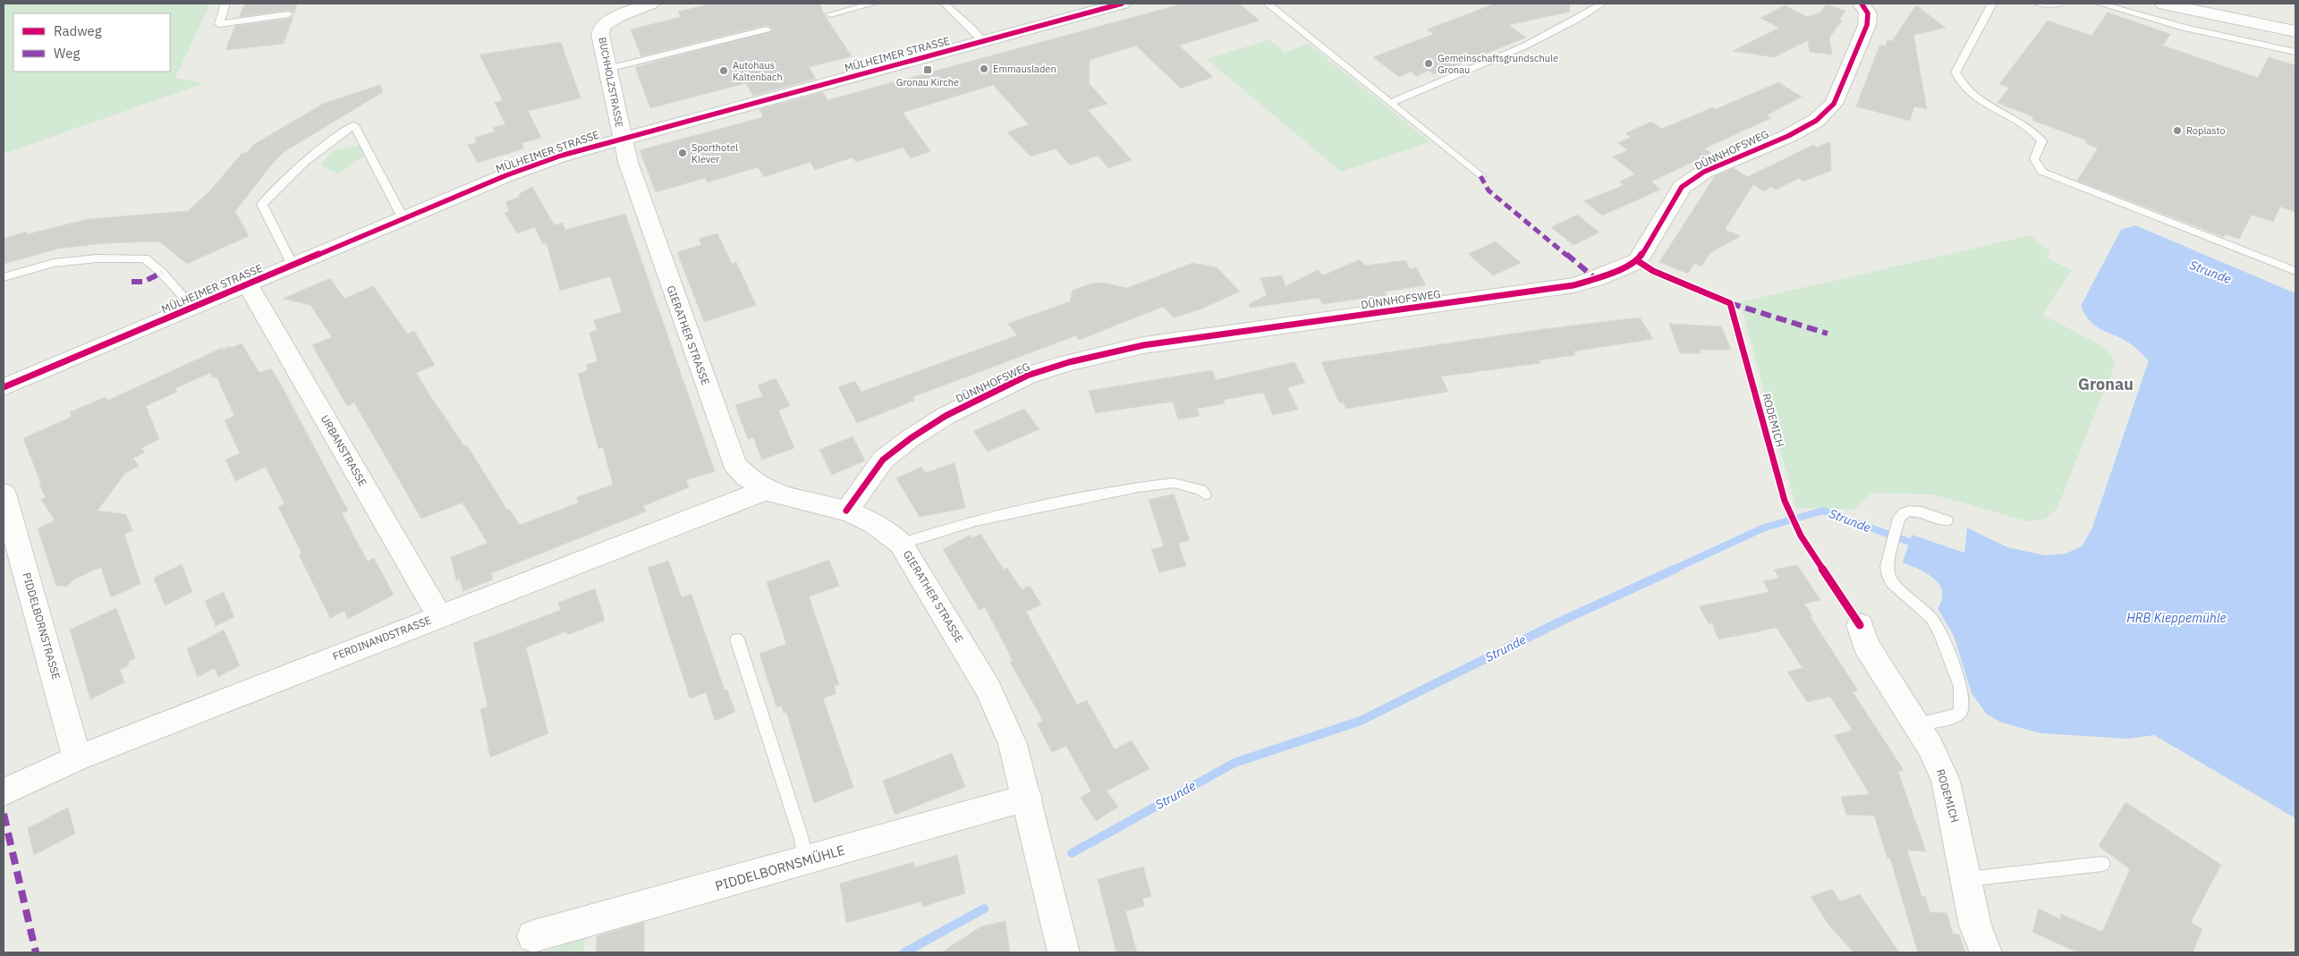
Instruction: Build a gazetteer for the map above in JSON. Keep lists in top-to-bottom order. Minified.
{"streets":{"street":["MÜLHEIMER STRASSE","BUCHHOLZSTRASSE","DÜNNHOFSWEG","GIERATHER STRASSE","RODEMICH","URBANSTRASSE","PIDDELBORNSTRASSE","FERDINANDSTRASSE","PIDDELBORNSMÜHLE"]},"crossings":[["MÜLHEIMER STRASSE","BUCHHOLZSTRASSE"],["MÜLHEIMER STRASSE","GIERATHER STRASSE"],["MÜLHEIMER STRASSE","URBANSTRASSE"],["BUCHHOLZSTRASSE","GIERATHER STRASSE"],["DÜNNHOFSWEG","GIERATHER STRASSE"],["GIERATHER STRASSE","FERDINANDSTRASSE"],["GIERATHER STRASSE","PIDDELBORNSMÜHLE"],["URBANSTRASSE","FERDINANDSTRASSE"],["PIDDELBORNSTRASSE","FERDINANDSTRASSE"]],"districts":["Gronau"],"water":["Strunde","HRB Kieppemühle"],"places":{"other":["Gemeinschaftsgrundschule Gronau","Emmausladen","Autohaus Kaltenbach","Roplasto","Sporthotel Klever"],"transit":["Gronau Kirche"]},"legend":["Radweg","Weg"]}
